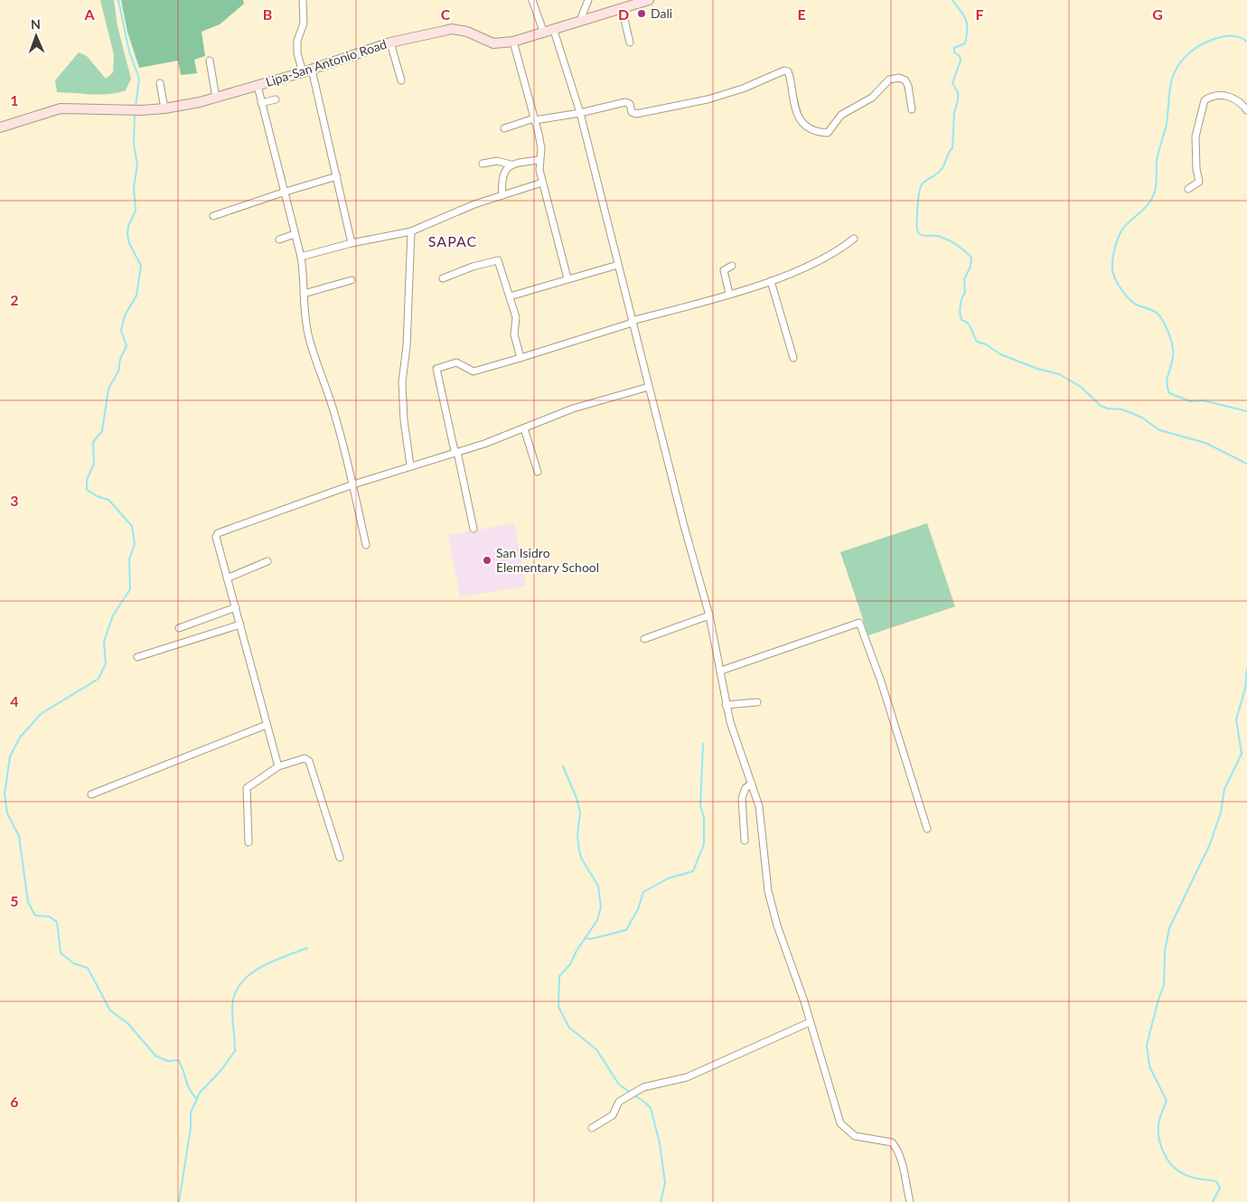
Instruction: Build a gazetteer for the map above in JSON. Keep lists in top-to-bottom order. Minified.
{"streets":{"main road":["Lipa-San Antonio Road"]},"districts":["SAPAC"],"places":["Dali","San Isidro Elementary School"],"north":"top","grid":{"columns":["A","B","C","D","E","F","G"],"rows":["1","2","3","4","5","6"]}}
